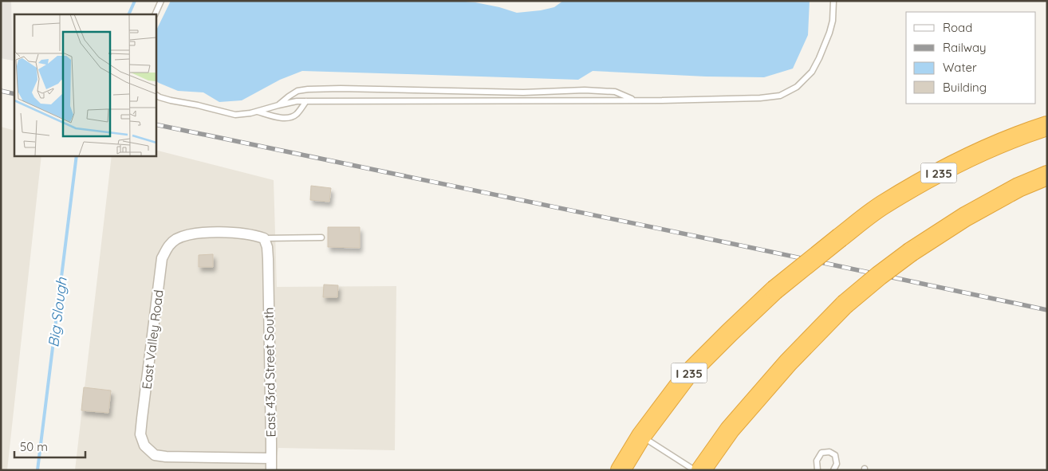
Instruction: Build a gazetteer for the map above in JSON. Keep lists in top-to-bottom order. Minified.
{"streets":{"highway":["I 235"],"street":["East Valley Road","East 43rd Street South"]},"crossings":[["East Valley Road","East 43rd Street South"]],"water":["Big Slough"],"legend":["Road","Railway","Water","Building"],"scale_bar":"50 m"}
